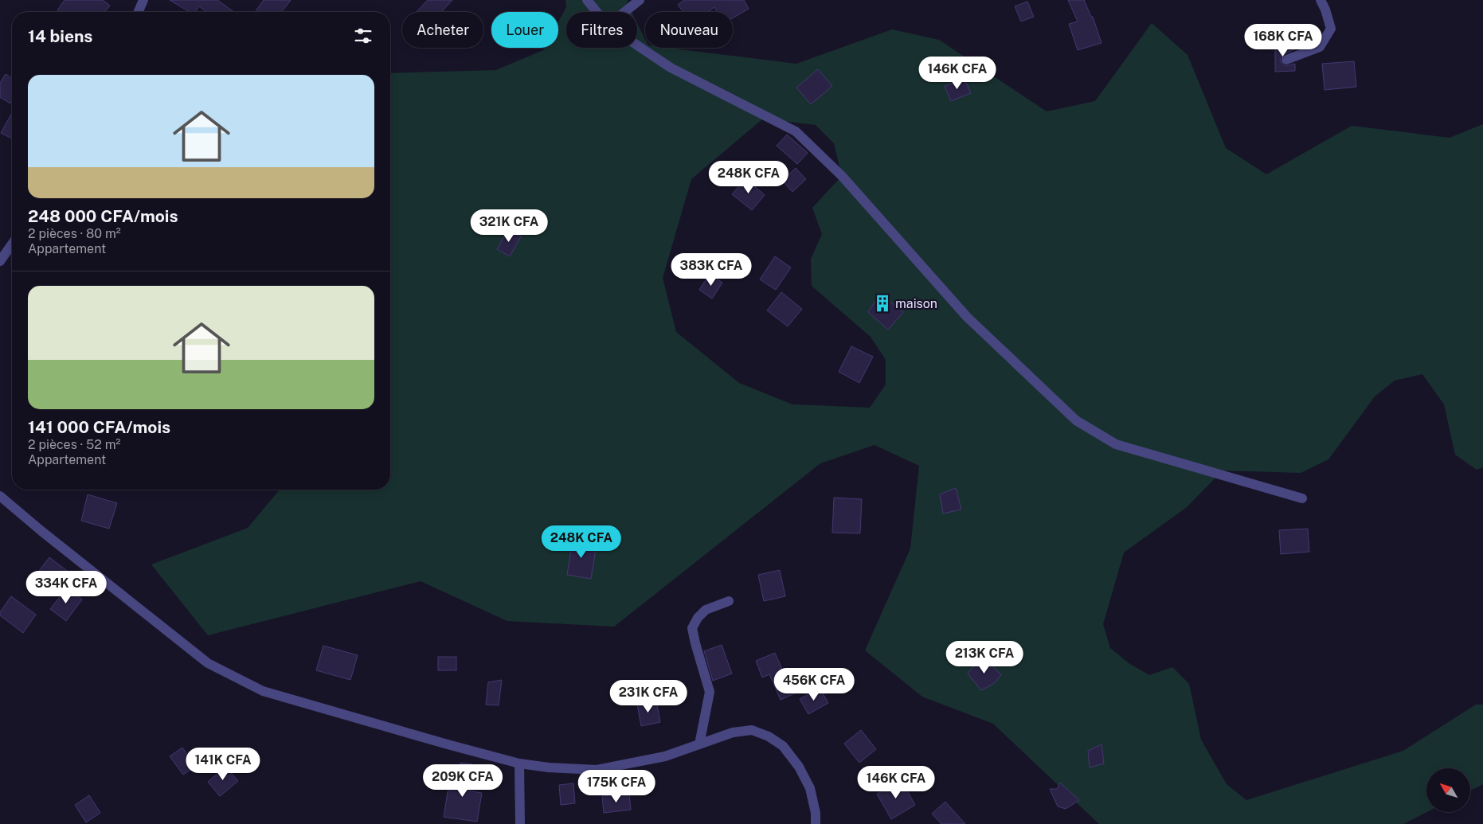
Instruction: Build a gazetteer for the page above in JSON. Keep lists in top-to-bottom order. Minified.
{"places":{"building":["maison"]},"north":"top left","page":{"chip":["Acheter","Louer","Filtres","Nouveau"],"heading":"14 biens","price":["168K CFA","146K CFA","248K CFA","321K CFA","383K CFA","248K CFA","334K CFA","213K CFA","456K CFA","231K CFA","141K CFA","209K CFA","146K CFA","175K CFA"],"list":[{"name":"248 000 CFA/mois","note":"2 pièces · 80 m² · Appartement"},{"name":"141 000 CFA/mois","note":"2 pièces · 52 m² · Appartement"}]}}
